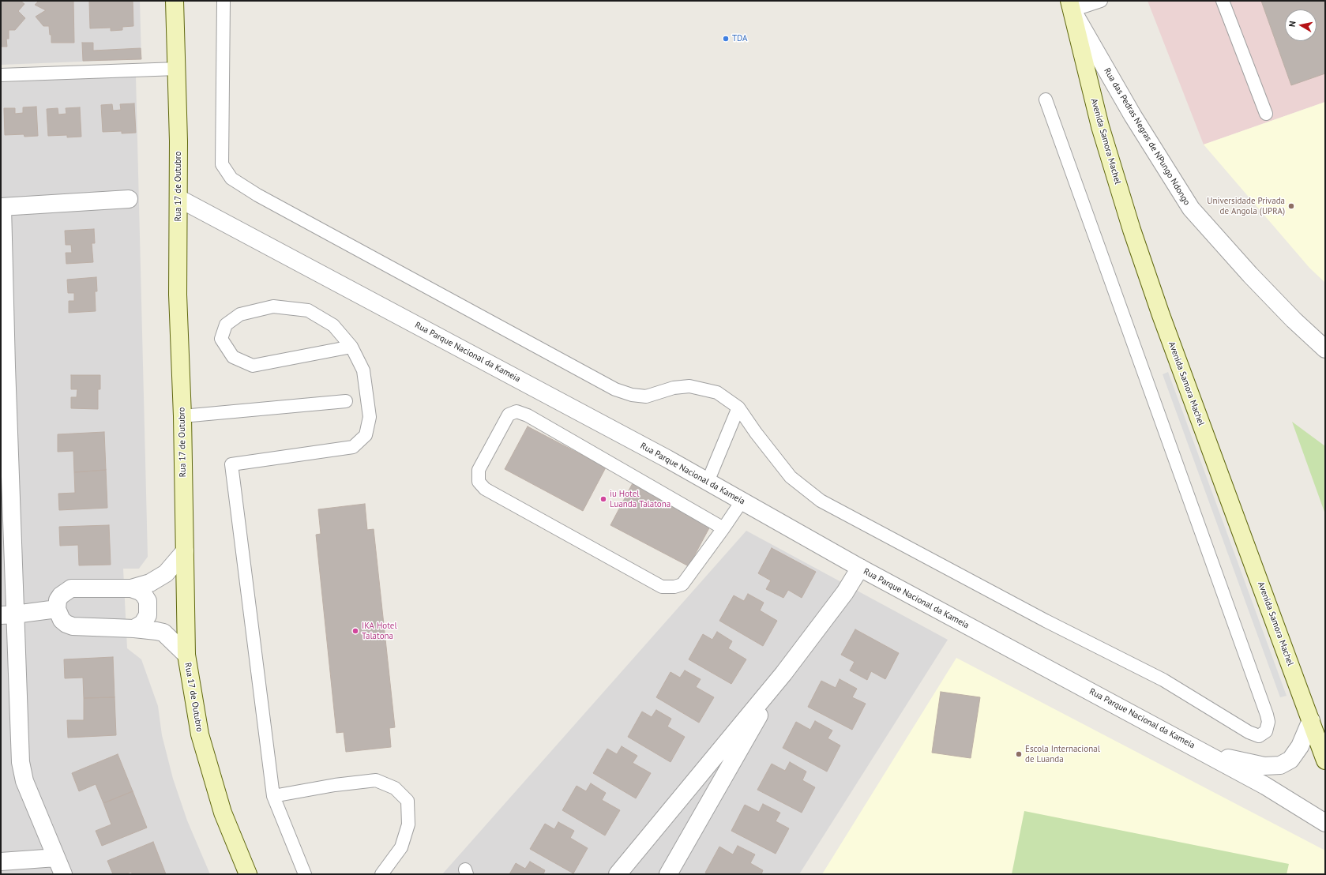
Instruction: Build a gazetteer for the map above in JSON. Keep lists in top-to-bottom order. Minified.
{"streets":{"main road":["Avenida Samora Machel","Rua 17 de Outubro"],"street":["Rua das Pedras Negras de NPungo Ndongo","Rua Parque Nacional da Kameia"]},"crossings":[["Rua das Pedras Negras de NPungo Ndongo","Avenida Samora Machel"],["Avenida Samora Machel","Rua Parque Nacional da Kameia"],["Rua 17 de Outubro","Rua Parque Nacional da Kameia"]],"places":["TDA","Universidade Privada de Angola (UPRA)","iu Hotel Luanda Talatona","IKA Hotel Talatona","Escola Internacional de Luanda"],"north":"left"}
